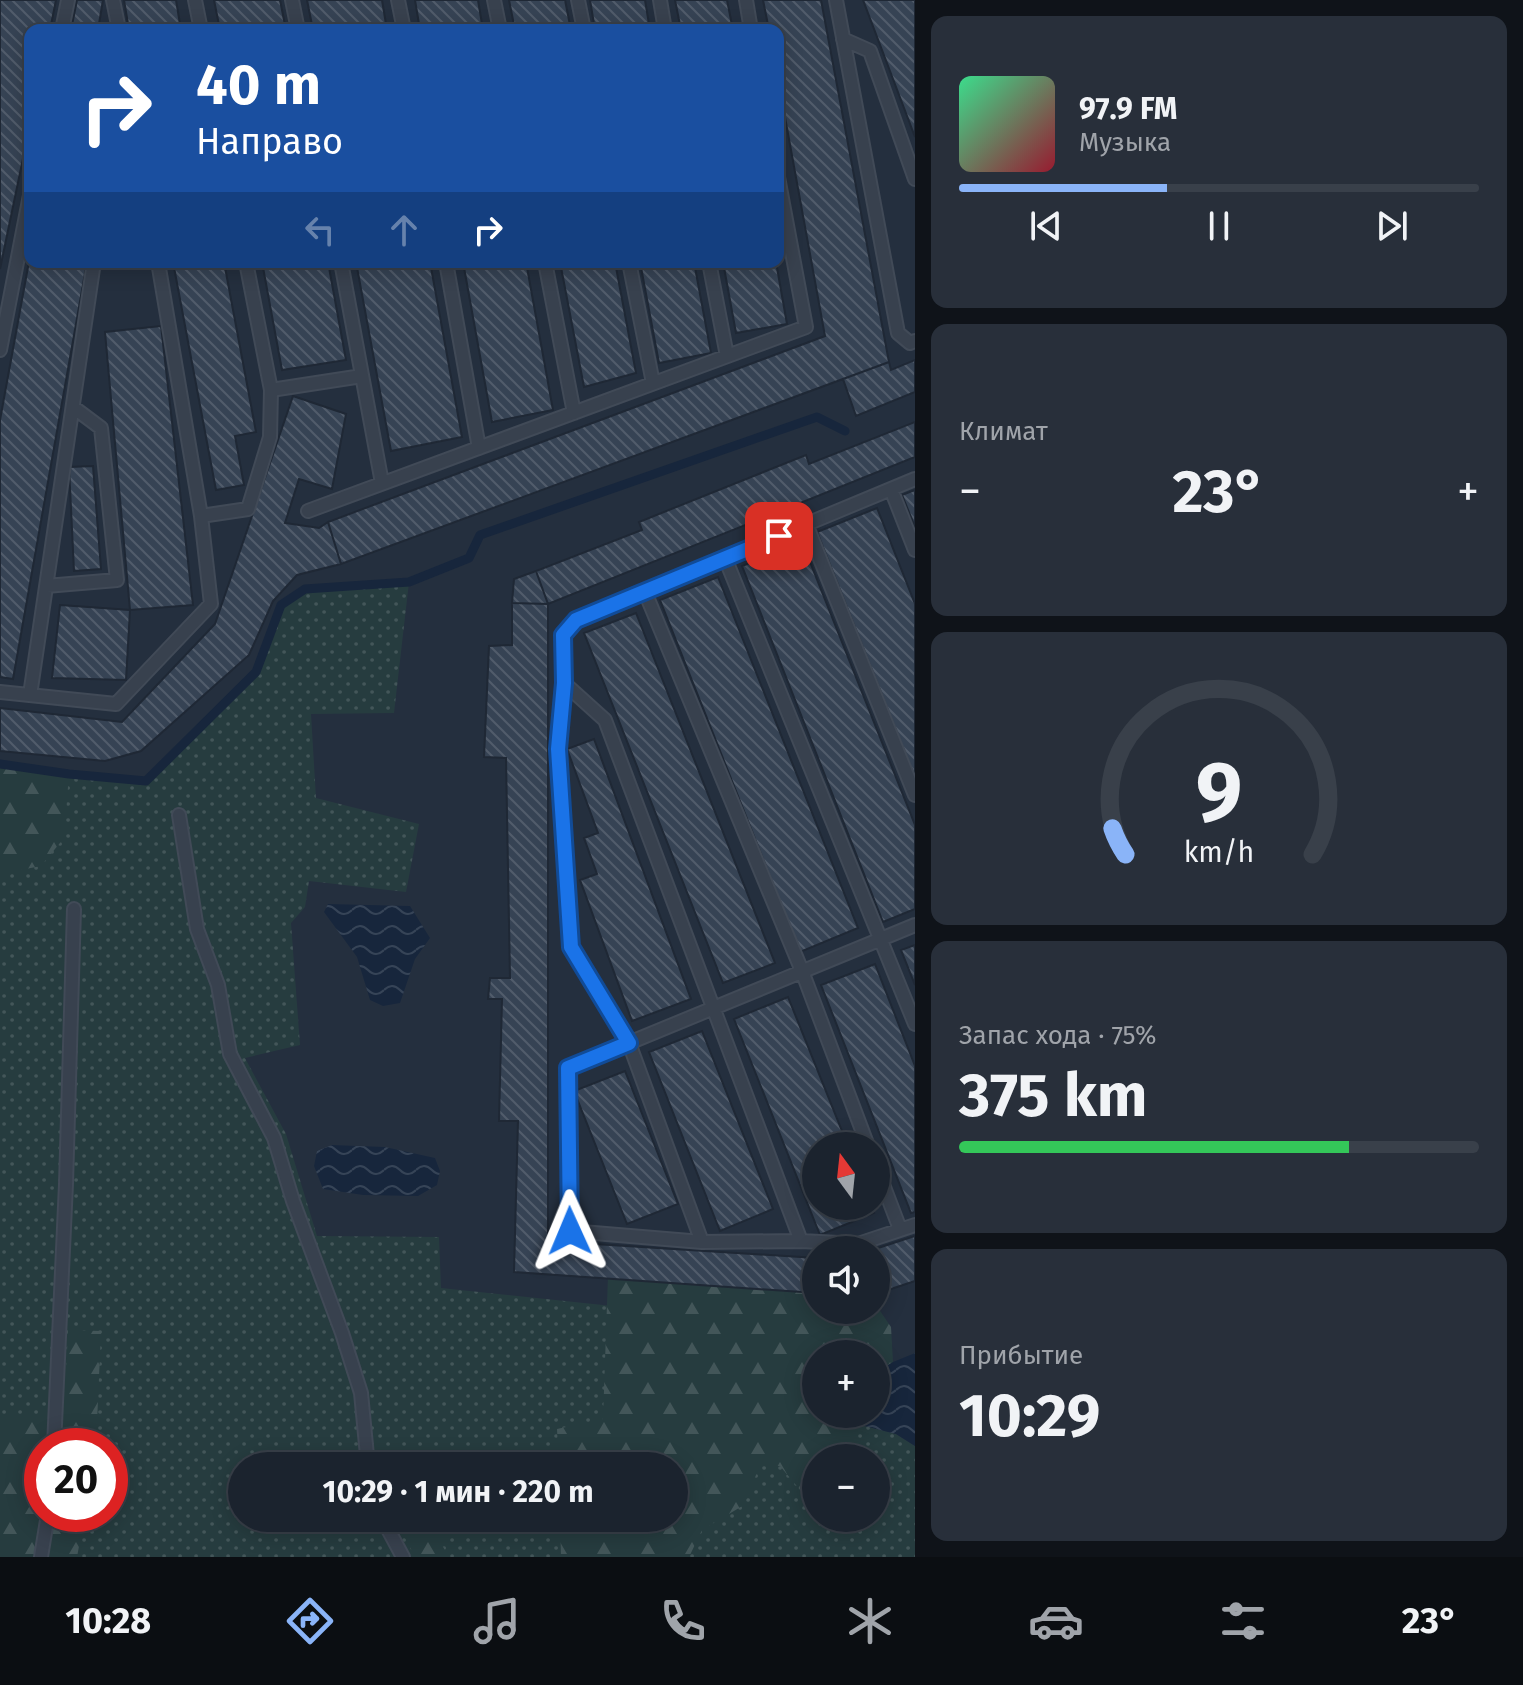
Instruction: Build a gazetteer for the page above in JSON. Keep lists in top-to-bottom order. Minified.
{"north":"top","page":{"turn":["40 m","Направо"],"song":["97.9 FM","Музыка"],"tile":["Климат",["Запас хода · 75%","375 km"],["Прибытие","10:29"]],"heat":["−","23°","+"],"map_buttons":["+","−"],"limit":"20","trip":"10:29 · 1 мин · 220 m","tabs":["10:28","23°"],"gauge":["9","km/h"]}}
